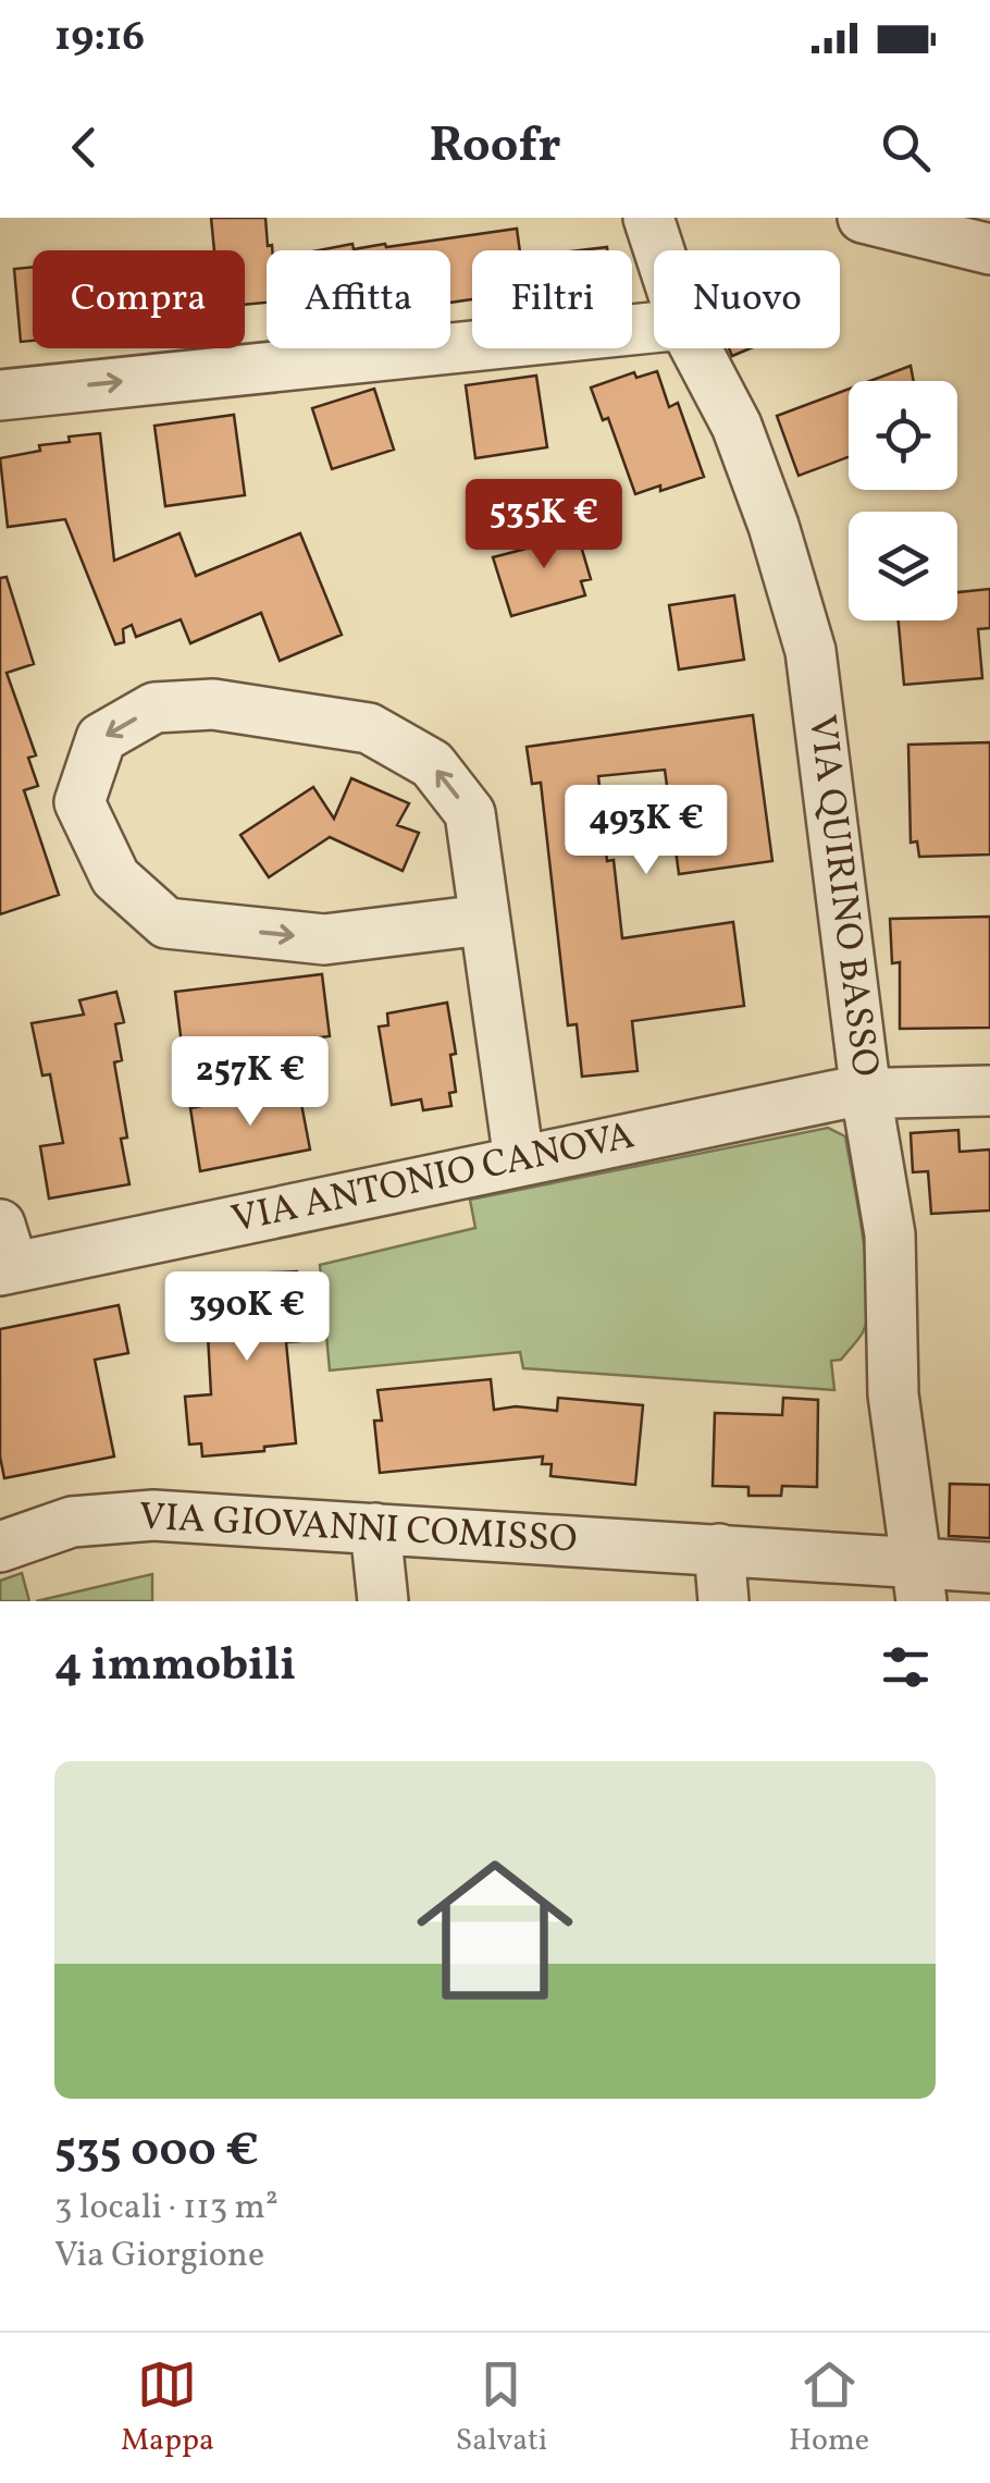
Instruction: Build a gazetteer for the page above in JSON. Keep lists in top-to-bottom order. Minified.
{"streets":{"street":["VIA QUIRINO BASSO","VIA ANTONIO CANOVA","VIA GIOVANNI COMISSO"]},"crossings":[["VIA QUIRINO BASSO","VIA ANTONIO CANOVA"],["VIA QUIRINO BASSO","VIA GIOVANNI COMISSO"]],"page":{"status":"19:16","header":"Roofr","chip":["Compra","Affitta","Filtri","Nuovo"],"price":["535K €","493K €","257K €","390K €"],"heading":"4 immobili","list":[{"name":"535 000 €","note":"3 locali · 113 m² · Via Giorgione"}],"tabs":["Mappa","Salvati","Home"]}}
